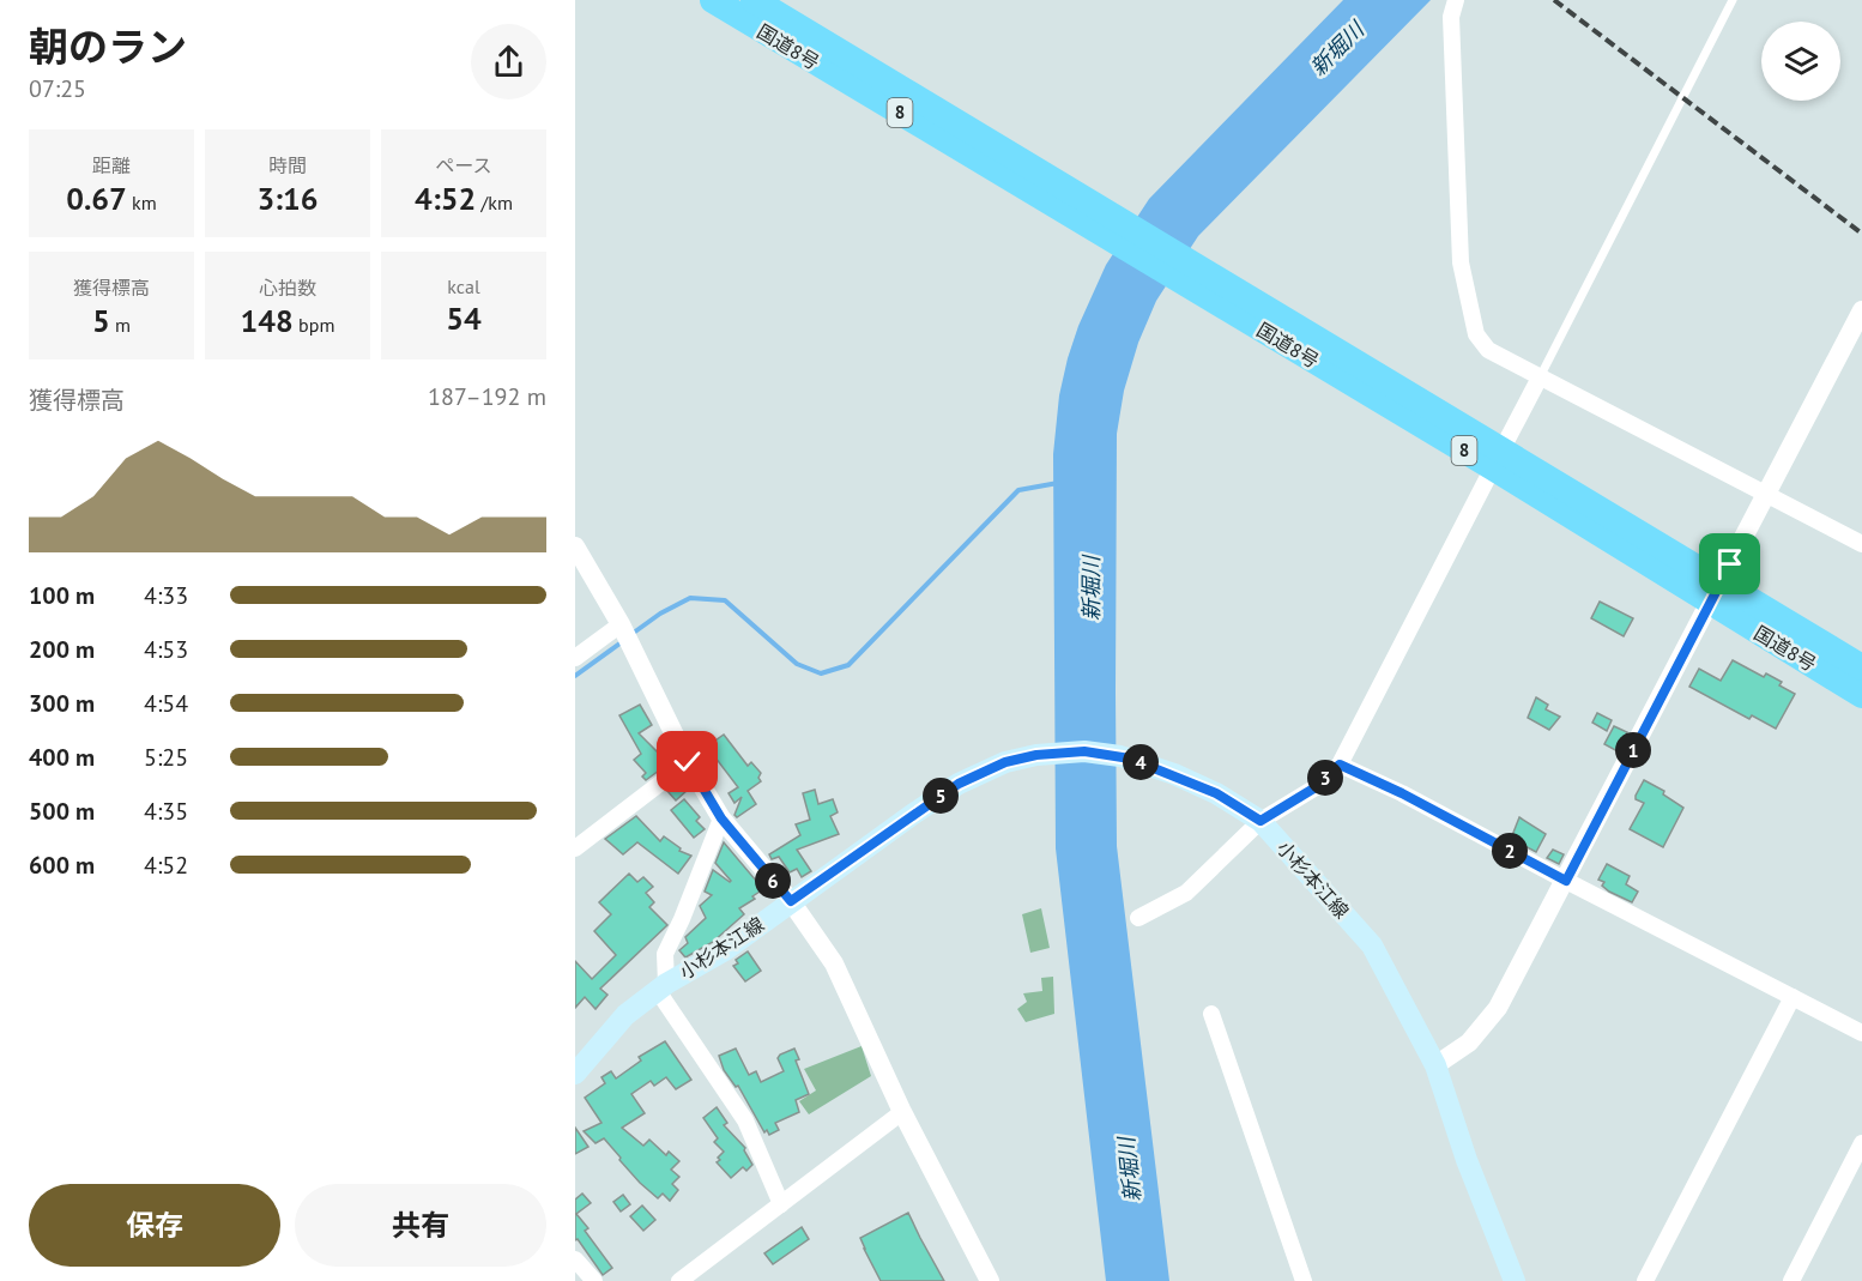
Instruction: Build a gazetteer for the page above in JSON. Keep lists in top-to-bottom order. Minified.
{"streets":{"highway":["国道8号","8"],"main road":["小杉本江線"]},"water":["新堀川"],"page":{"heading":["朝のラン","07:25"],"stats":[["距離","0.67 km"],["時間","3:16"],["ペース","4:52 /km"],["獲得標高","5 m"],["心拍数","148 bpm"],["kcal","54"]],"chart":["獲得標高","187–192 m"],"list":[{"name":"100 m","note":"4:33"},{"name":"200 m","note":"4:53"},{"name":"300 m","note":"4:54"},{"name":"400 m","note":"5:25"},{"name":"500 m","note":"4:35"},{"name":"600 m","note":"4:52"}],"pins":["1","4","3","5","2","6"],"buttons":["保存","共有"]}}
